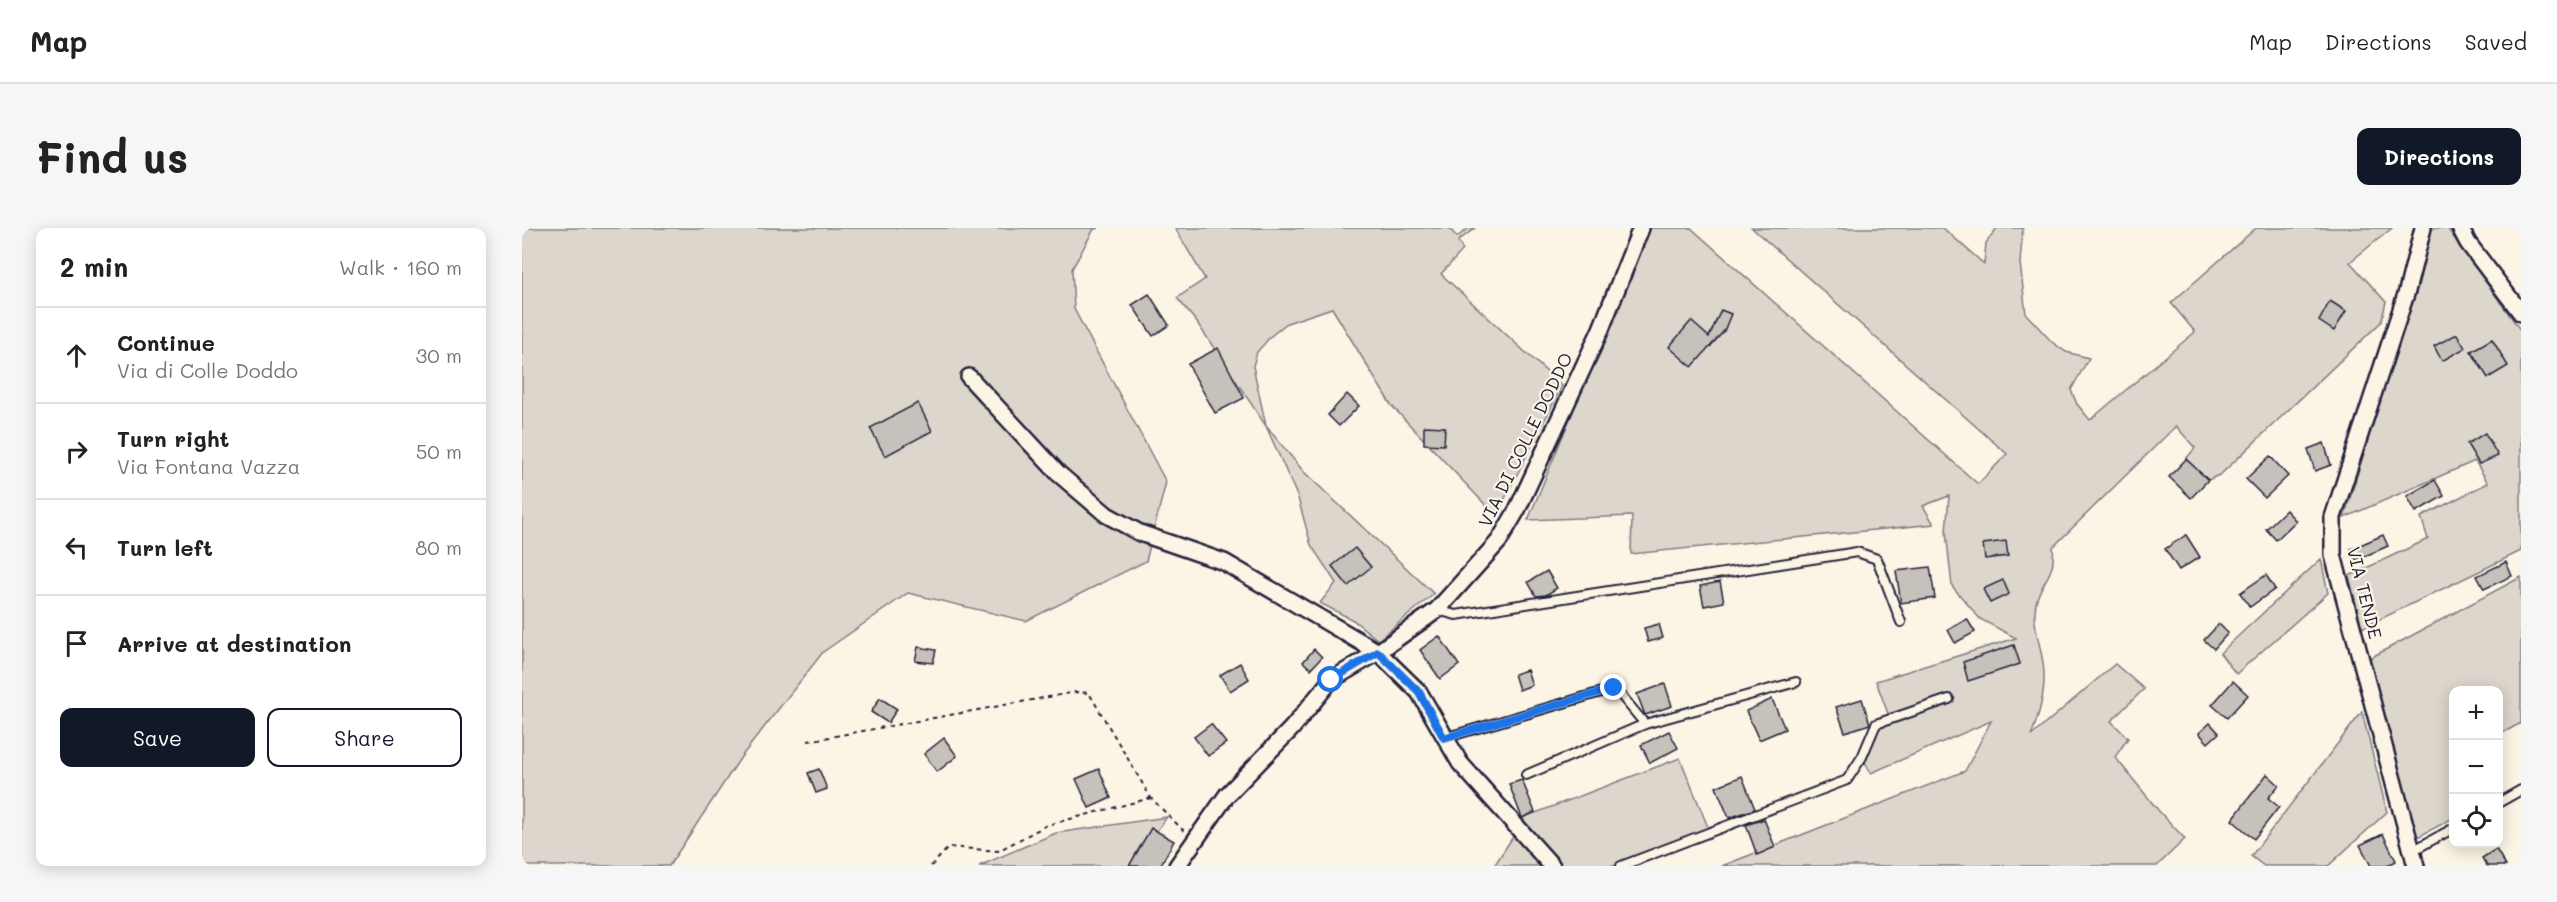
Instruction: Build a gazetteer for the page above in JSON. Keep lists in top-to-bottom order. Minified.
{"streets":{"street":["VIA DI COLLE DODDO","VIA TENDE"]},"page":{"header":"Map","nav":["Map","Directions","Saved"],"buttons":["Directions",["Save","Share"]],"title":"Find us","heading":["2 min","Walk · 160 m"],"list":[["Continue","Via di Colle Doddo","30 m"],["Turn right","Via Fontana Vazza","50 m"],["Turn left","80 m"],"Arrive at destination"],"map_buttons":["+","−"]}}
